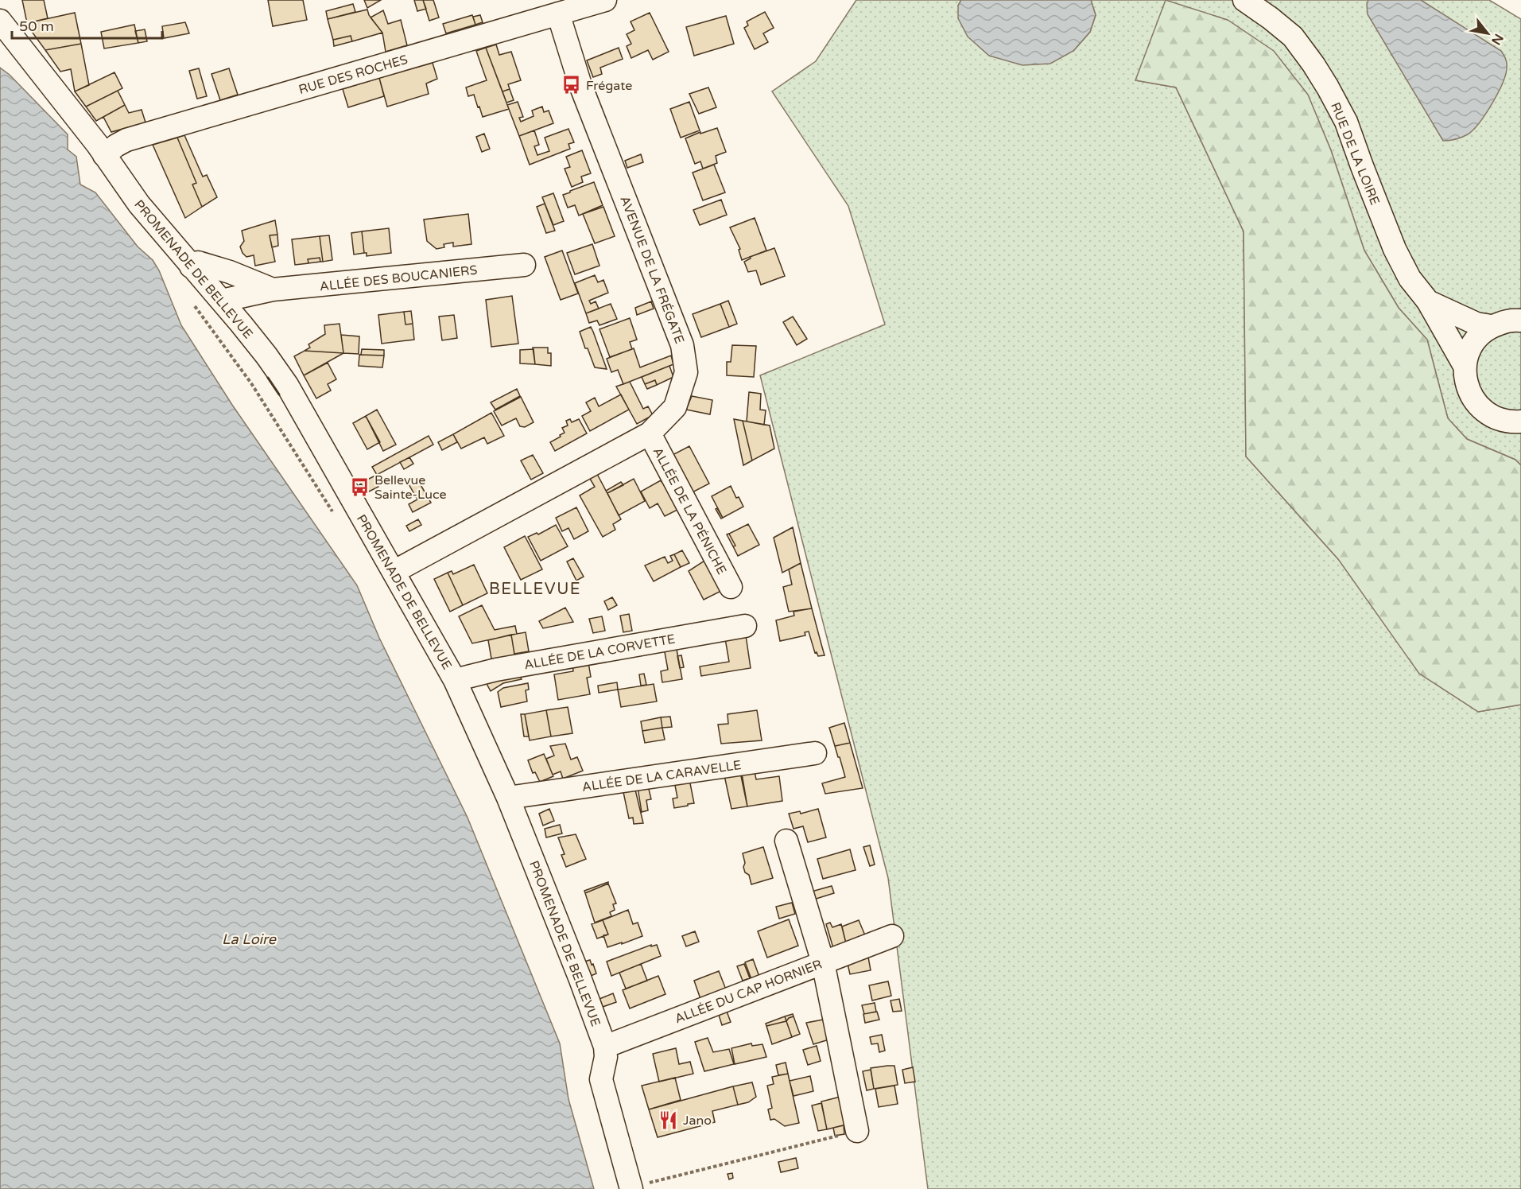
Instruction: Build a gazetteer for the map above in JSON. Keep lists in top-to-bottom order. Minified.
{"streets":{"street":["RUE DES ROCHES","RUE DE LA LOIRE","PROMENADE DE BELLEVUE","AVENUE DE LA FRÉGATE","ALLÉE DES BOUCANIERS","ALLÉE DE LA PÉNICHE","ALLÉE DE LA CORVETTE","ALLÉE DE LA CARAVELLE","ALLÉE DU CAP HORNIER"]},"crossings":[["RUE DES ROCHES","PROMENADE DE BELLEVUE"],["RUE DES ROCHES","AVENUE DE LA FRÉGATE"],["PROMENADE DE BELLEVUE","AVENUE DE LA FRÉGATE"],["PROMENADE DE BELLEVUE","ALLÉE DES BOUCANIERS"],["PROMENADE DE BELLEVUE","ALLÉE DE LA CORVETTE"],["PROMENADE DE BELLEVUE","ALLÉE DE LA CARAVELLE"],["PROMENADE DE BELLEVUE","ALLÉE DU CAP HORNIER"],["AVENUE DE LA FRÉGATE","ALLÉE DE LA PÉNICHE"]],"districts":["BELLEVUE"],"water":["La Loire"],"places":{"bus stop":["Frégate","Bellevue Sainte-Luce"],"restaurant":["Jano"]},"scale_bar":"50 m","north":"bottom right"}
